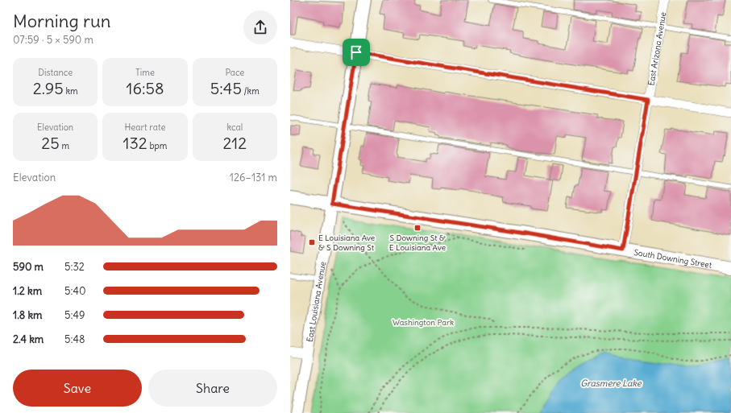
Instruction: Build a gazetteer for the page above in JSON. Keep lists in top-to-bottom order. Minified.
{"streets":{"main road":["South Downing Street","East Louisiana Avenue"],"street":["East Arizona Avenue"]},"crossings":[["East Arizona Avenue","South Downing Street"],["South Downing Street","East Louisiana Avenue"]],"water":["Grasmere Lake"],"parks":["Washington Park"],"places":{"transit":["S Downing St & E Louisiana Ave","E Louisiana Ave & S Downing St"]},"page":{"heading":["Morning run","07:59 · 5 × 590 m"],"stats":[["Distance","2.95 km"],["Time","16:58"],["Pace","5:45 /km"],["Elevation","25 m"],["Heart rate","132 bpm"],["kcal","212"]],"chart":["Elevation","126–131 m"],"list":[{"name":"590 m","note":"5:32"},{"name":"1.2 km","note":"5:40"},{"name":"1.8 km","note":"5:49"},{"name":"2.4 km","note":"5:48"}],"buttons":["Save","Share"]}}
